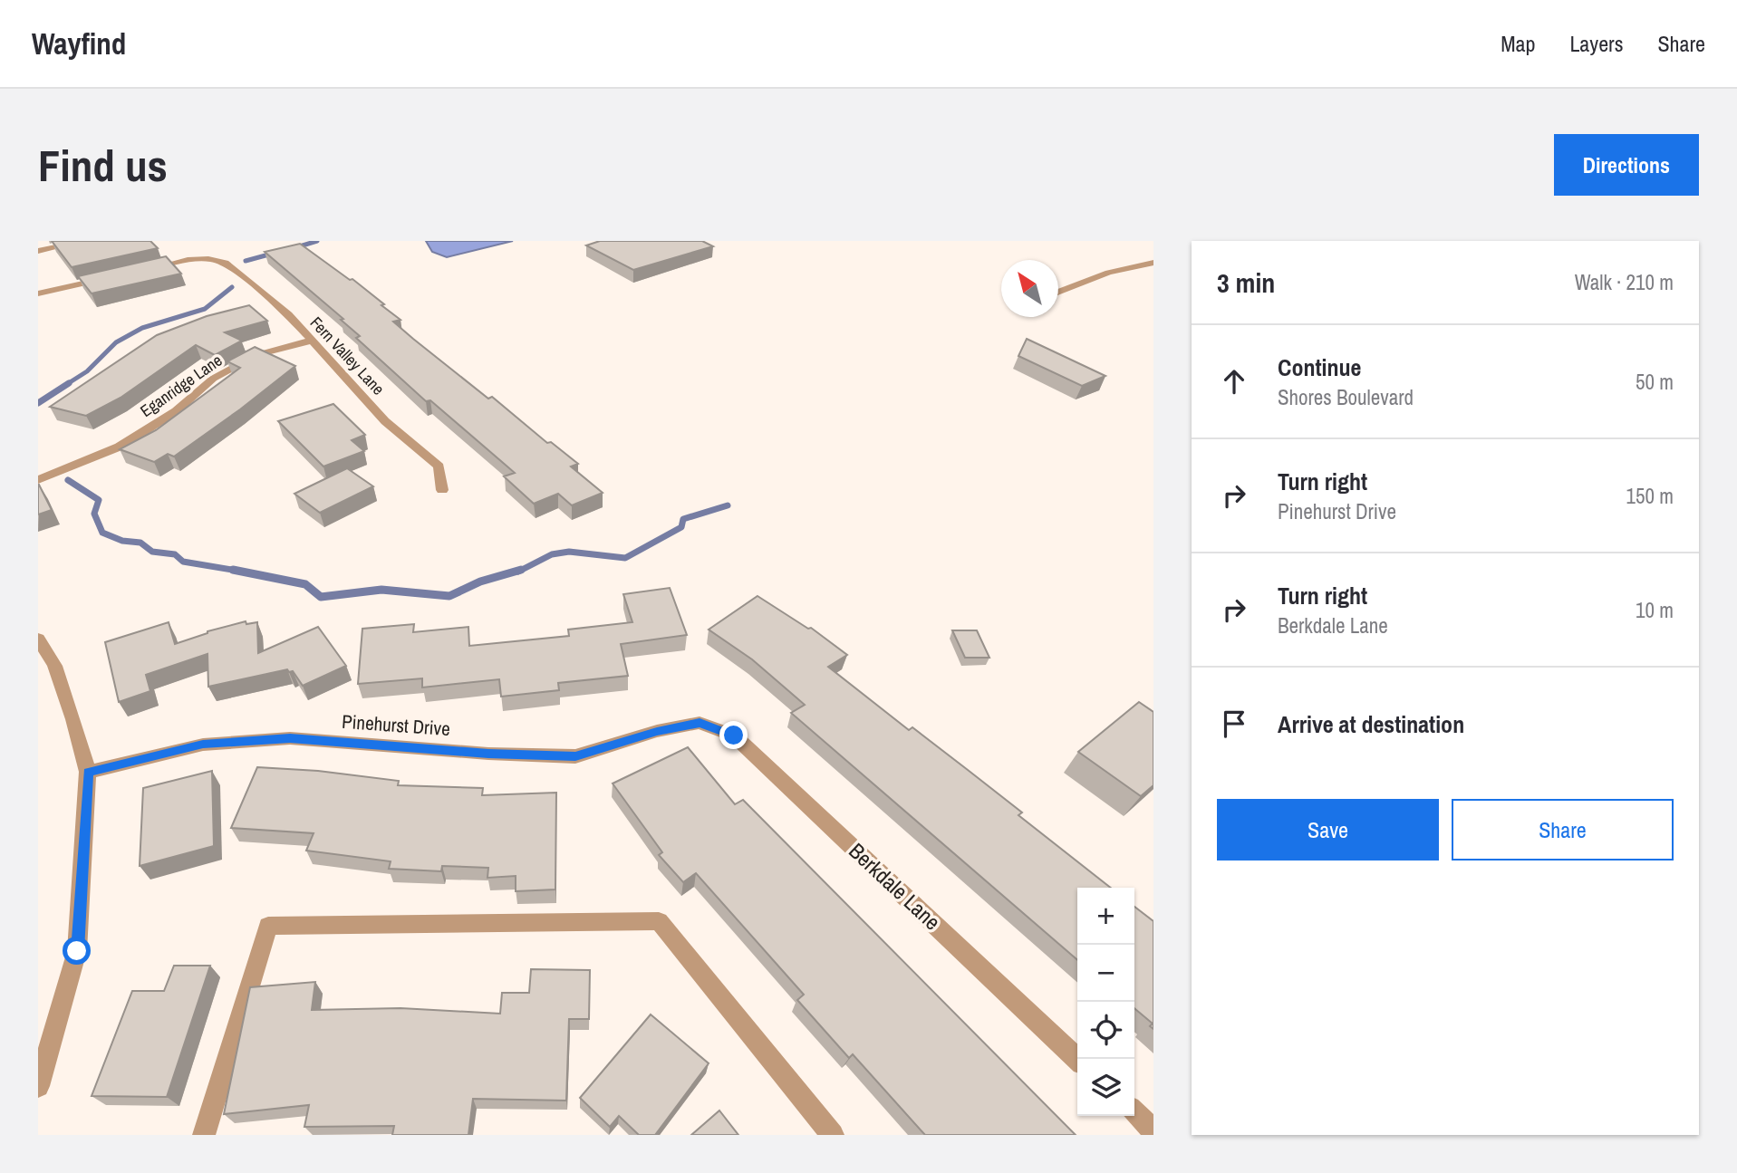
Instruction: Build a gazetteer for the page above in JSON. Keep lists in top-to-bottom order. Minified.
{"streets":{"street":["Fern Valley Lane","Eganridge Lane","Pinehurst Drive","Berkdale Lane"]},"crossings":[["Fern Valley Lane","Eganridge Lane"],["Pinehurst Drive","Berkdale Lane"]],"north":"top left","page":{"header":"Wayfind","nav":["Map","Layers","Share"],"buttons":["Directions",["Save","Share"]],"title":"Find us","heading":["3 min","Walk · 210 m"],"list":[["Continue","Shores Boulevard","50 m"],["Turn right","Pinehurst Drive","150 m"],["Turn right","Berkdale Lane","10 m"],"Arrive at destination"],"map_buttons":["+","−"]}}
